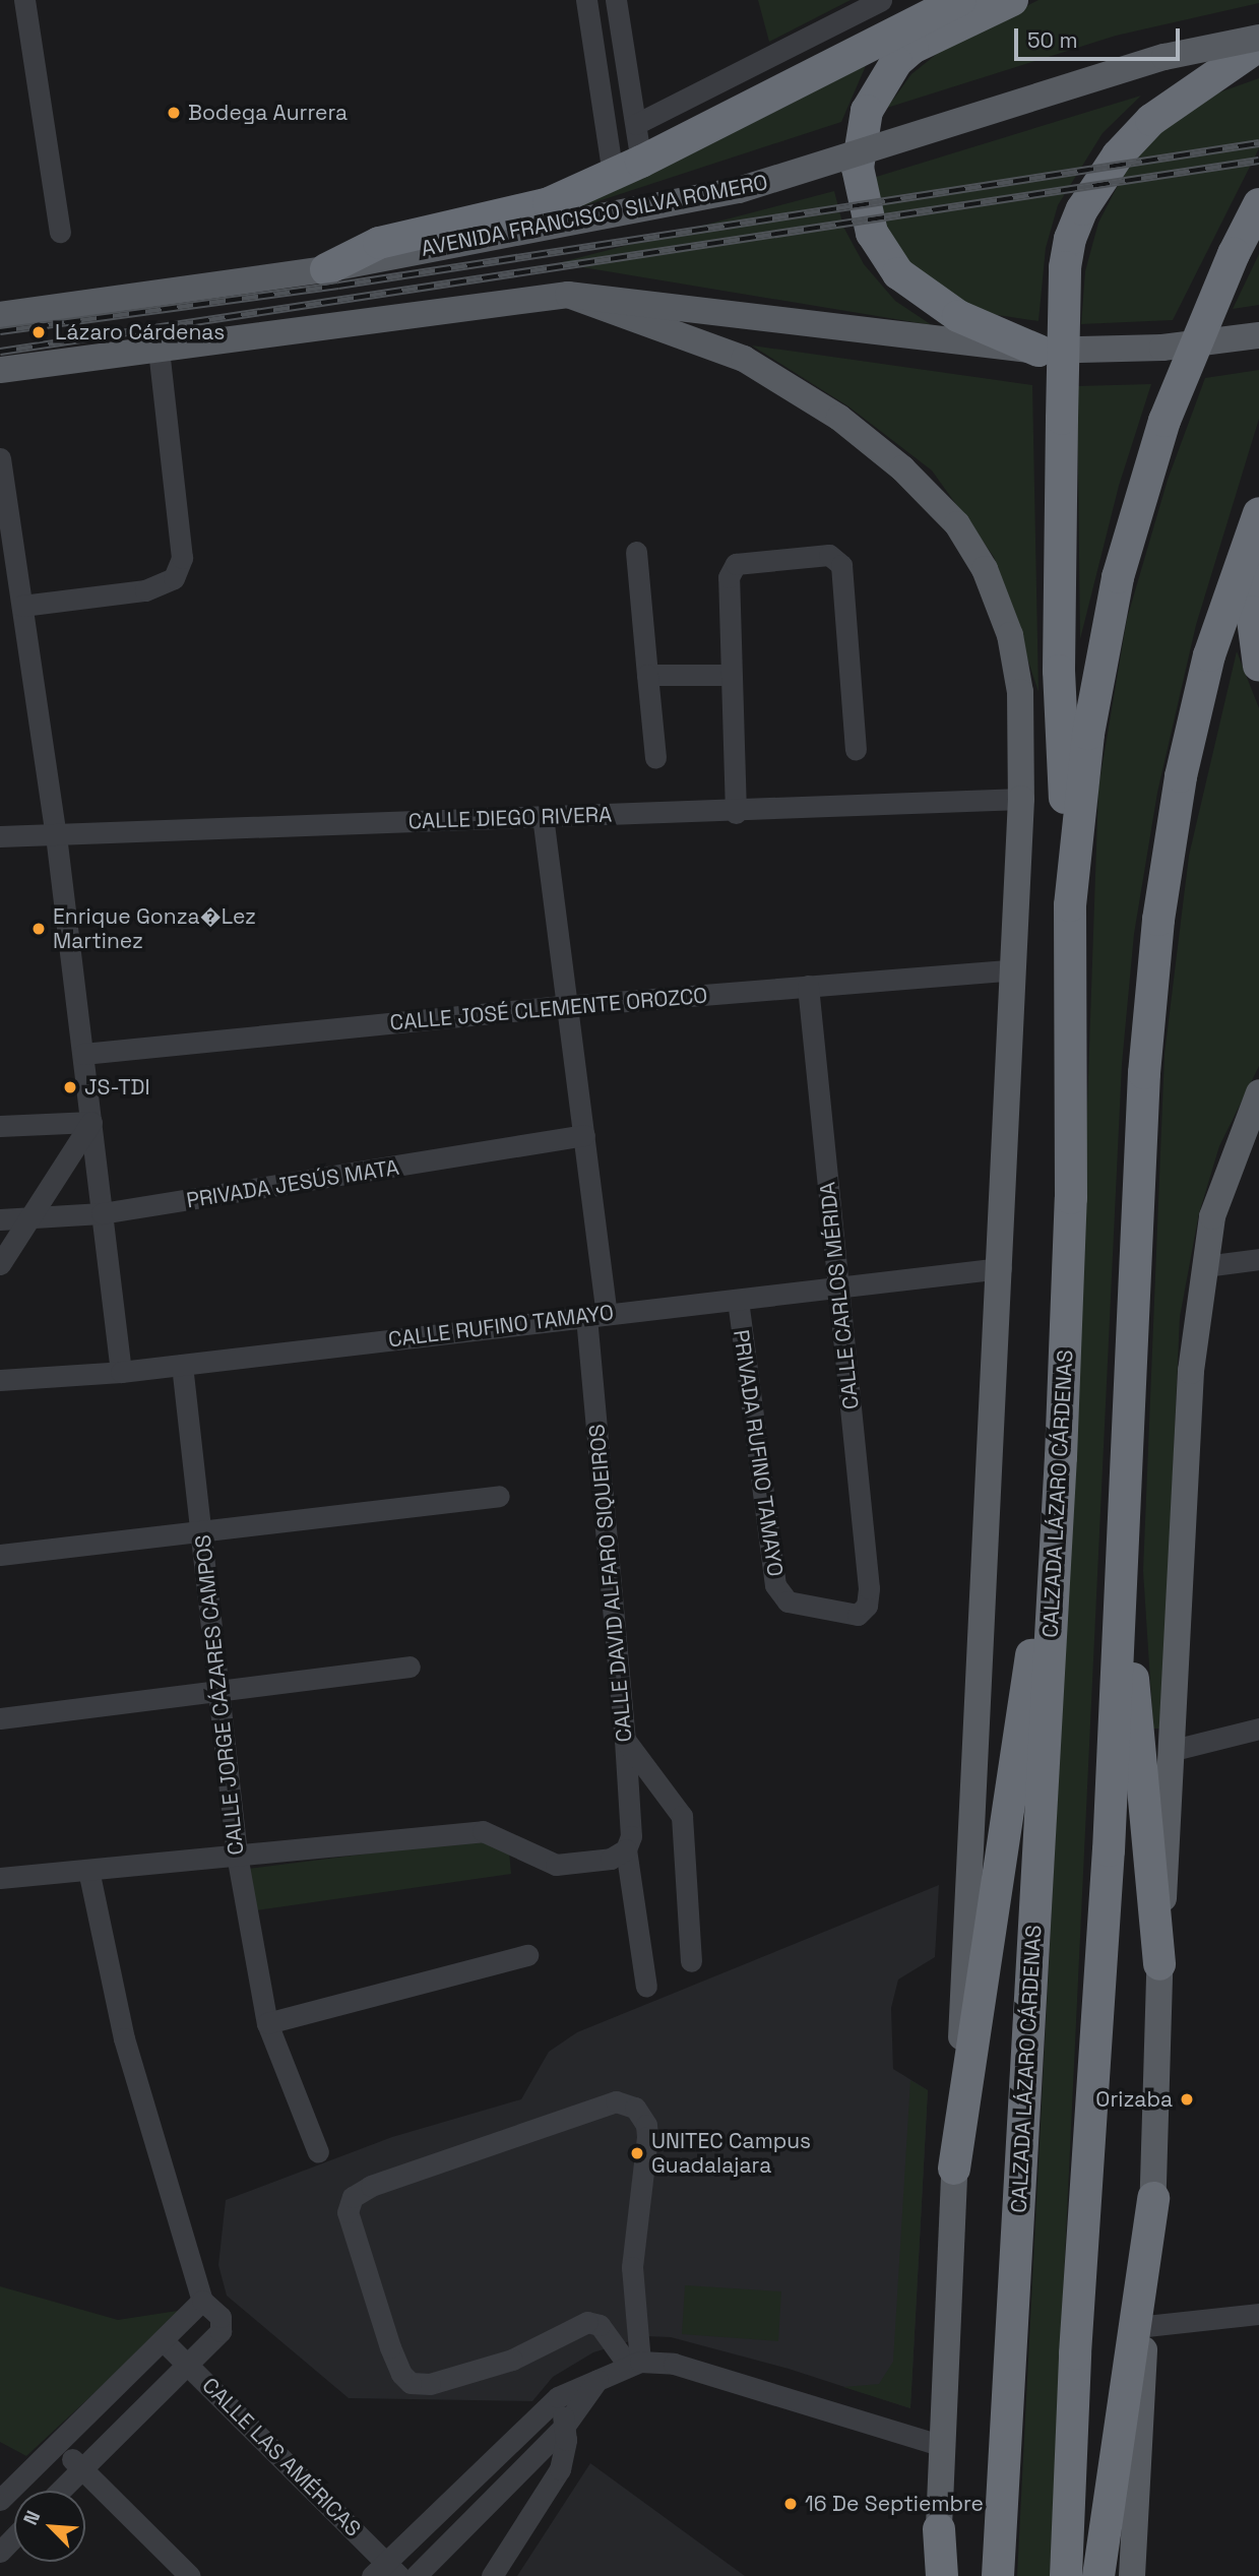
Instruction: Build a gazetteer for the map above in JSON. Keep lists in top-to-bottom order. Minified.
{"streets":{"highway":["CALZADA LÁZARO CÁRDENAS"],"main road":["AVENIDA FRANCISCO SILVA ROMERO"],"street":["CALLE DIEGO RIVERA","CALLE JOSÉ CLEMENTE OROZCO","PRIVADA JESÚS MATA","CALLE CARLOS MÉRIDA","CALLE RUFINO TAMAYO","PRIVADA RUFINO TAMAYO","CALLE DAVID ALFARO SIQUEIROS","CALLE JORGE CÁZARES CAMPOS","CALLE LAS AMÉRICAS"]},"crossings":[["CALLE DIEGO RIVERA","CALLE DAVID ALFARO SIQUEIROS"],["CALLE JOSÉ CLEMENTE OROZCO","CALLE CARLOS MÉRIDA"],["CALLE JOSÉ CLEMENTE OROZCO","CALLE DAVID ALFARO SIQUEIROS"],["PRIVADA JESÚS MATA","CALLE DAVID ALFARO SIQUEIROS"],["CALLE CARLOS MÉRIDA","CALLE RUFINO TAMAYO"],["CALLE CARLOS MÉRIDA","PRIVADA RUFINO TAMAYO"],["CALLE RUFINO TAMAYO","PRIVADA RUFINO TAMAYO"],["CALLE RUFINO TAMAYO","CALLE DAVID ALFARO SIQUEIROS"],["CALLE RUFINO TAMAYO","CALLE JORGE CÁZARES CAMPOS"]],"places":["Bodega Aurrera","Lázaro Cárdenas","Enrique Gonza�Lez Martinez","JS-TDI","Orizaba","UNITEC Campus Guadalajara","16 De Septiembre"],"scale_bar":"50 m","north":"top left"}
